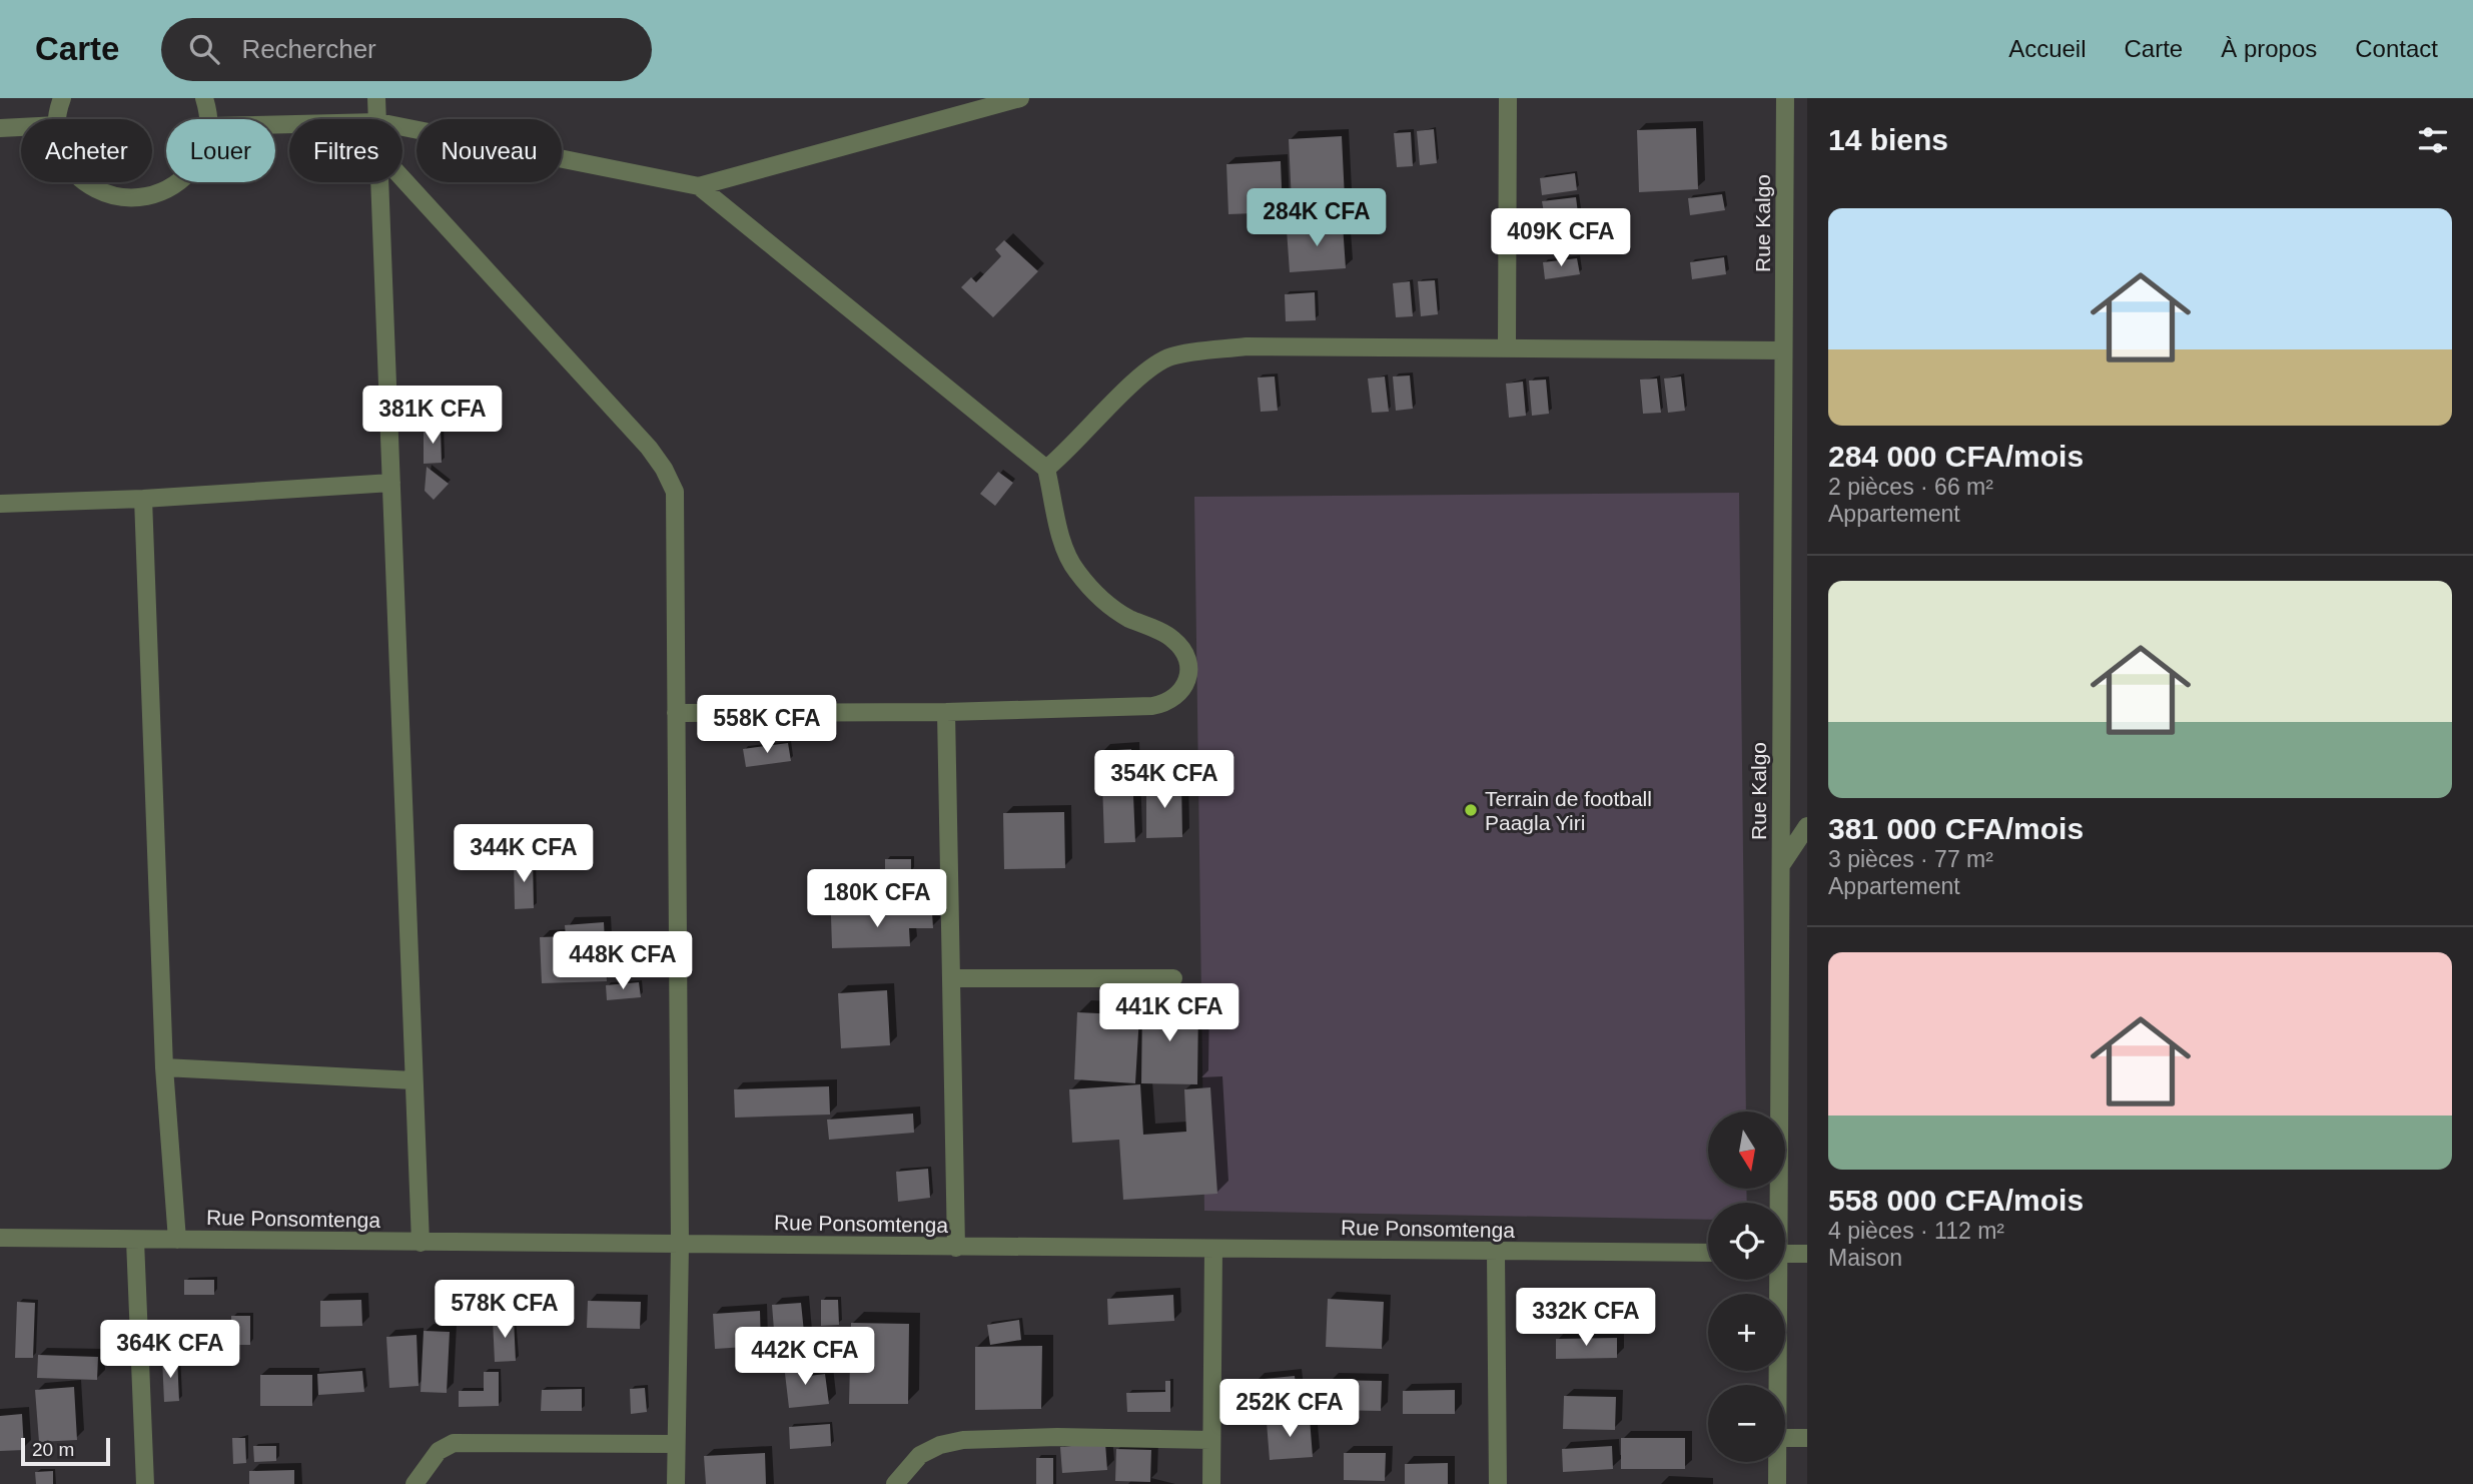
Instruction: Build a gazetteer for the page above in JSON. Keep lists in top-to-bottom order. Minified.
{"streets":{"street":["Rue Kalgo","Rue Ponsomtenga"]},"places":["Terrain de football Paagla Yiri"],"scale_bar":"20 m","north":"bottom","page":{"header":"Carte","search":"Rechercher","nav":["Accueil","Carte","À propos","Contact"],"heading":"14 biens","chip":["Acheter","Louer","Filtres","Nouveau"],"list":[{"name":"284 000 CFA/mois","note":"2 pièces · 66 m² · Appartement"},{"name":"381 000 CFA/mois","note":"3 pièces · 77 m² · Appartement"},{"name":"558 000 CFA/mois","note":"4 pièces · 112 m² · Maison"}],"price":["284K CFA","409K CFA","381K CFA","558K CFA","354K CFA","344K CFA","180K CFA","448K CFA","441K CFA","578K CFA","332K CFA","364K CFA","442K CFA","252K CFA"],"map_buttons":["+","−"],"scale":"20 m"}}
